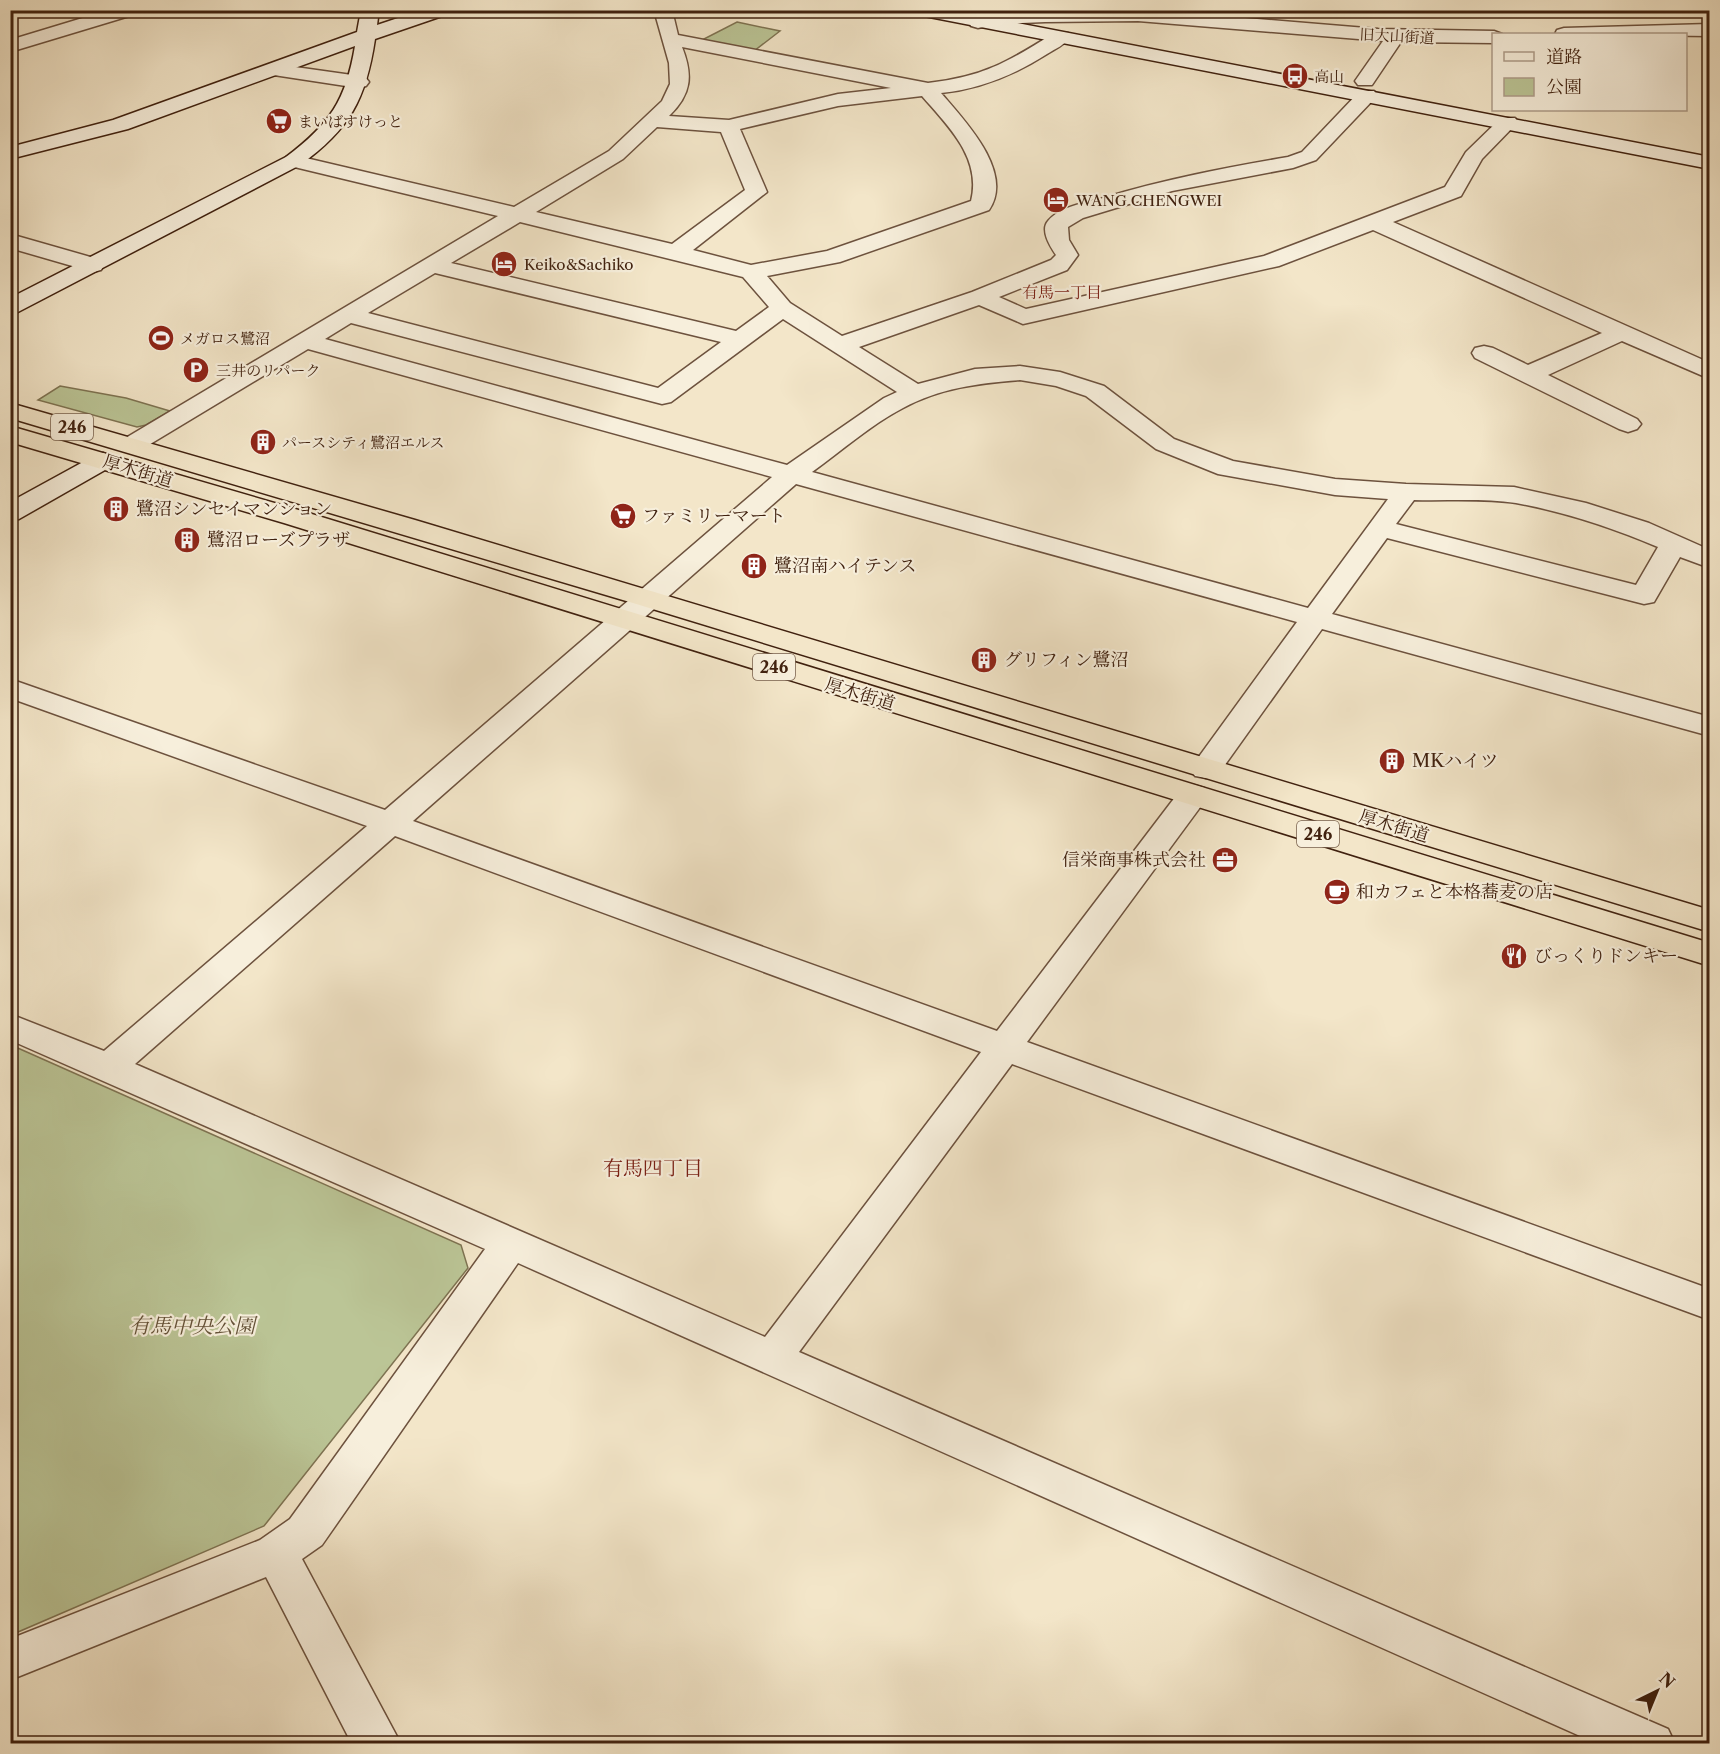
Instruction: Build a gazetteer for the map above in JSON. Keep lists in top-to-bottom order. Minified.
{"streets":{"highway":["246","厚木街道"],"street":["旧大山街道"]},"districts":["有馬一丁目","有馬四丁目"],"parks":["有馬中央公園"],"places":{"bus stop":["高山"],"supermarket":["まいばすけっと","ファミリーマート"],"hotel":["WANG CHENGWEI","Keiko&Sachiko"],"sports":["メガロス鷺沼"],"parking":["三井のリパーク"],"building":["パースシティ鷺沼エルス","鷺沼シンセイマンション","鷺沼ローズプラザ","鷺沼南ハイテンス","グリフィン鷺沼","MKハイツ"],"office":["信栄商事株式会社"],"cafe":["和カフェと本格蕎麦の店"],"restaurant":["びっくりドンキー"]},"legend":["道路","公園"],"north":"top right"}
